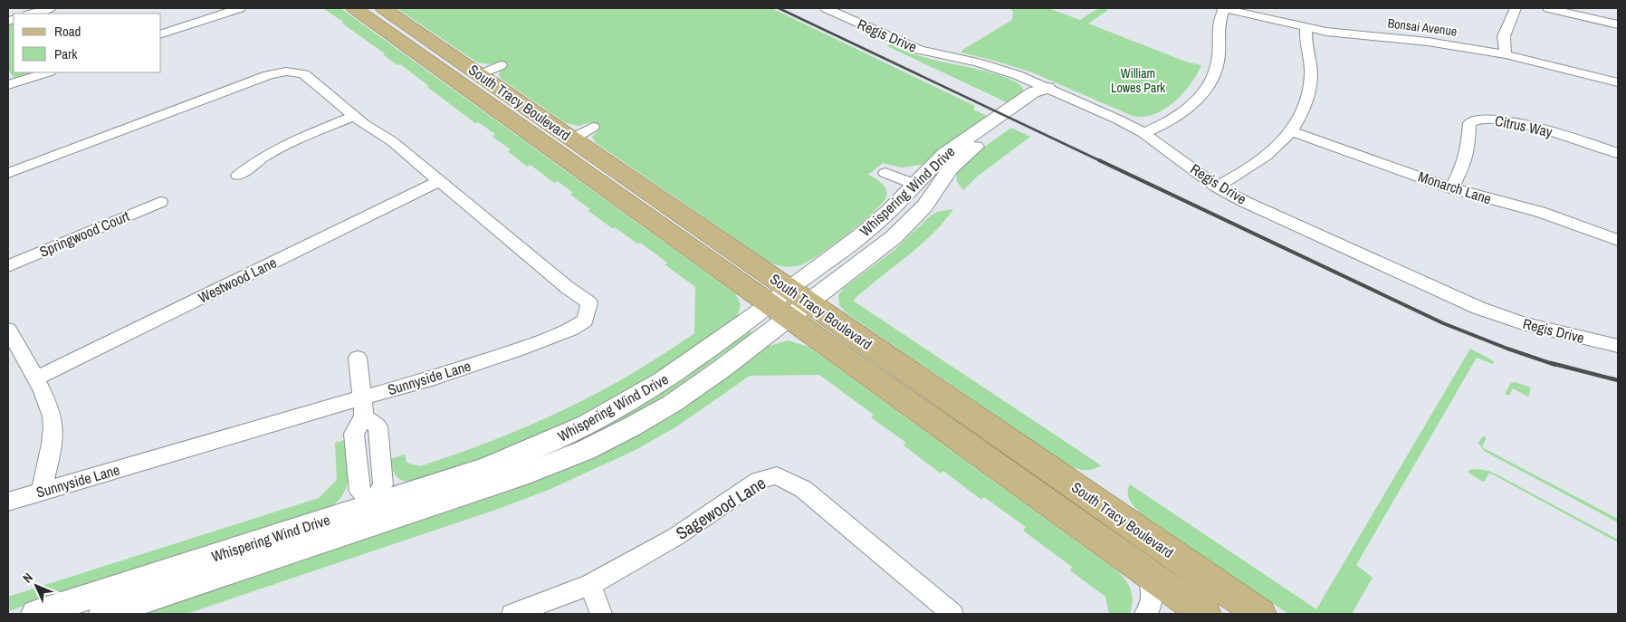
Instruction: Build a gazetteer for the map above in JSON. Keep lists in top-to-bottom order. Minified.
{"streets":{"main road":["South Tracy Boulevard"],"street":["Bonsai Avenue","Regis Drive","Citrus Way","Monarch Lane","Whispering Wind Drive","Springwood Court","Westwood Lane","Sunnyside Lane","Sagewood Lane"]},"crossings":[["Regis Drive","Whispering Wind Drive"],["South Tracy Boulevard","Whispering Wind Drive"],["Citrus Way","Monarch Lane"],["Westwood Lane","Sunnyside Lane"]],"parks":["William Lowes Park"],"legend":["Road","Park"],"north":"top left"}
